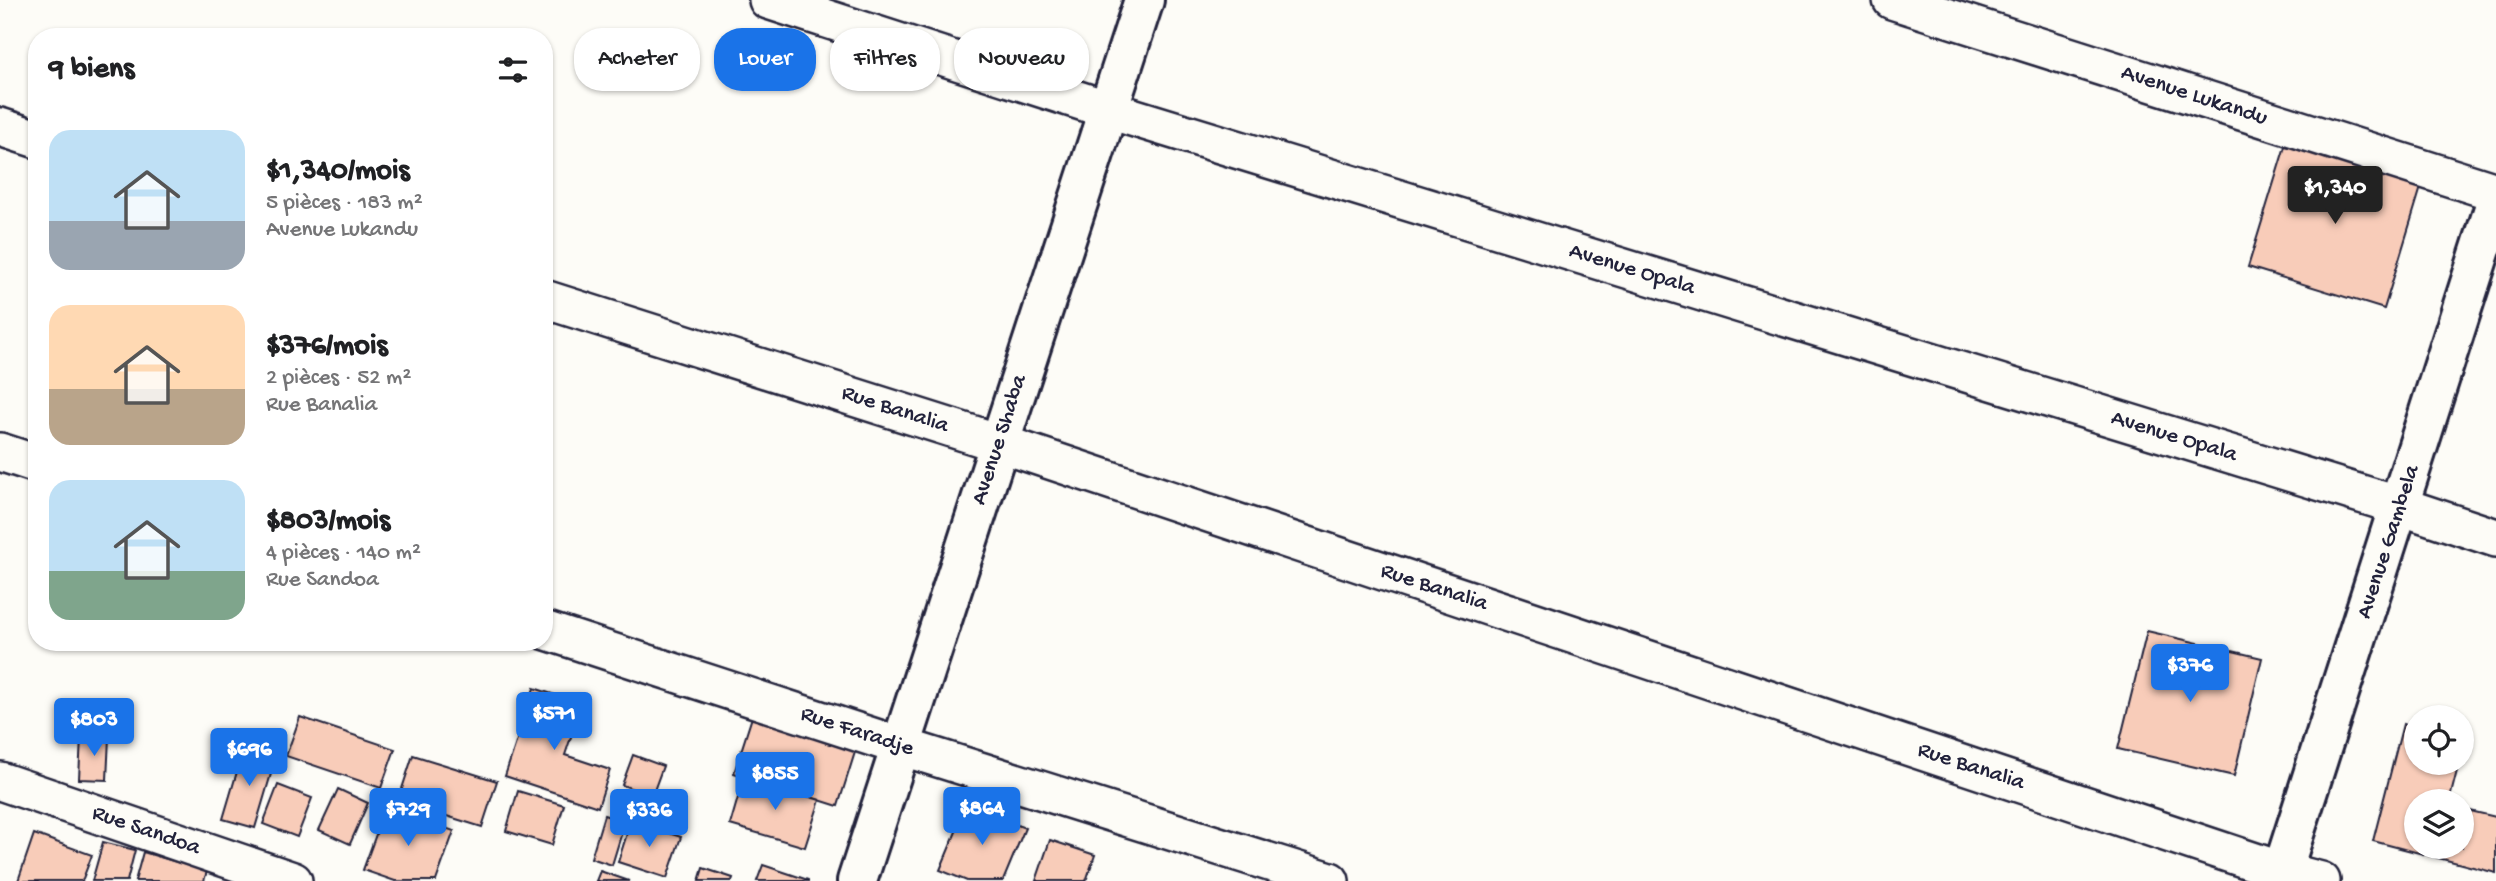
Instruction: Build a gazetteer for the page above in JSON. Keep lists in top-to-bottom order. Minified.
{"streets":{"street":["Avenue Lukandu","Avenue Opala","Rue Banalia","Avenue Shaba","Avenue Gambela","Rue Faradje","Rue Sandoa"]},"crossings":[["Avenue Opala","Avenue Shaba"],["Avenue Opala","Avenue Gambela"],["Rue Banalia","Avenue Shaba"],["Rue Banalia","Avenue Gambela"],["Avenue Shaba","Rue Faradje"]],"page":{"chip":["Acheter","Louer","Filtres","Nouveau"],"heading":"9 biens","list":[{"name":"$1,340/mois","note":"5 pièces · 183 m² · Avenue Lukandu"},{"name":"$376/mois","note":"2 pièces · 52 m² · Rue Banalia"},{"name":"$803/mois","note":"4 pièces · 140 m² · Rue Sandoa"}],"price":["$1,340","$376","$571","$803","$696","$855","$864","$729","$336"]}}
